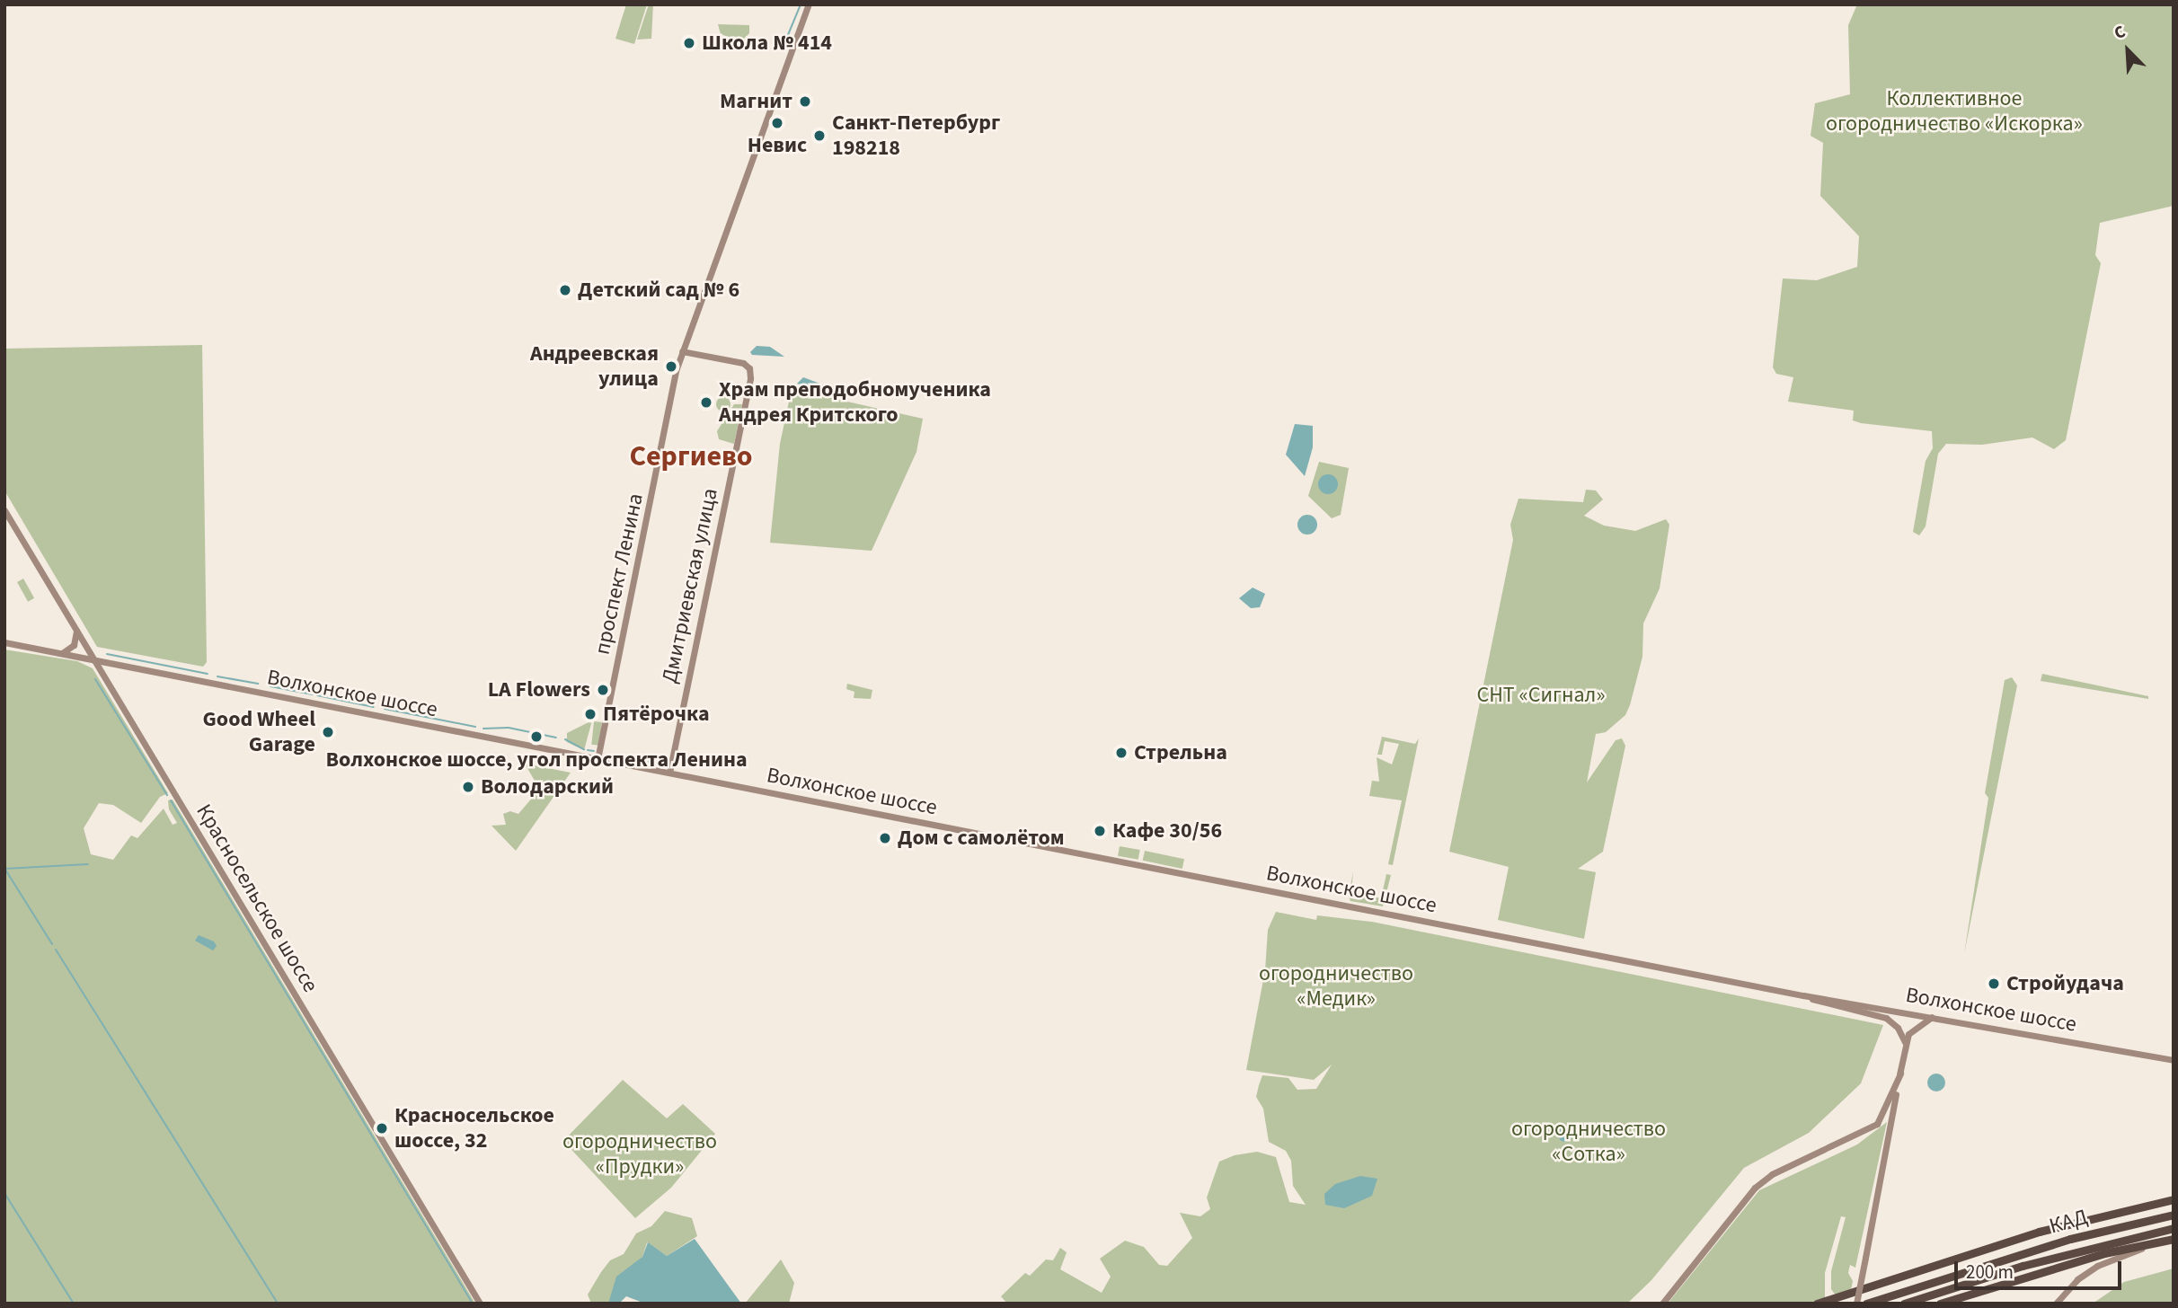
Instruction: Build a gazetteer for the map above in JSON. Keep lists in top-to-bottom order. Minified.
{"streets":{"highway":["КАД"],"main road":["проспект Ленина","Дмитриевская улица","Волхонское шоссе","Красносельское шоссе"]},"crossings":[["проспект Ленина","Дмитриевская улица"],["проспект Ленина","Волхонское шоссе"],["Дмитриевская улица","Волхонское шоссе"],["Волхонское шоссе","Красносельское шоссе"]],"districts":["Сергиево"],"parks":["Коллективное огородничество «Искорка»","СНТ «Сигнал»","огородничество «Медик»","огородничество «Сотка»","огородничество «Прудки»"],"places":["Школа № 414","Магнит","Невис","Санкт-Петербург 198218","Детский сад № 6","Андреевская улица","Храм преподобномученика Андрея Критского","LA Flowers","Пятёрочка","Good Wheel Garage","Волхонское шоссе, угол проспекта Ленина","Стрельна","Володарский","Кафе 30/56","Дом с самолётом","Стройудача","Красносельское шоссе, 32"],"scale_bar":"200 m","north":"top left"}
